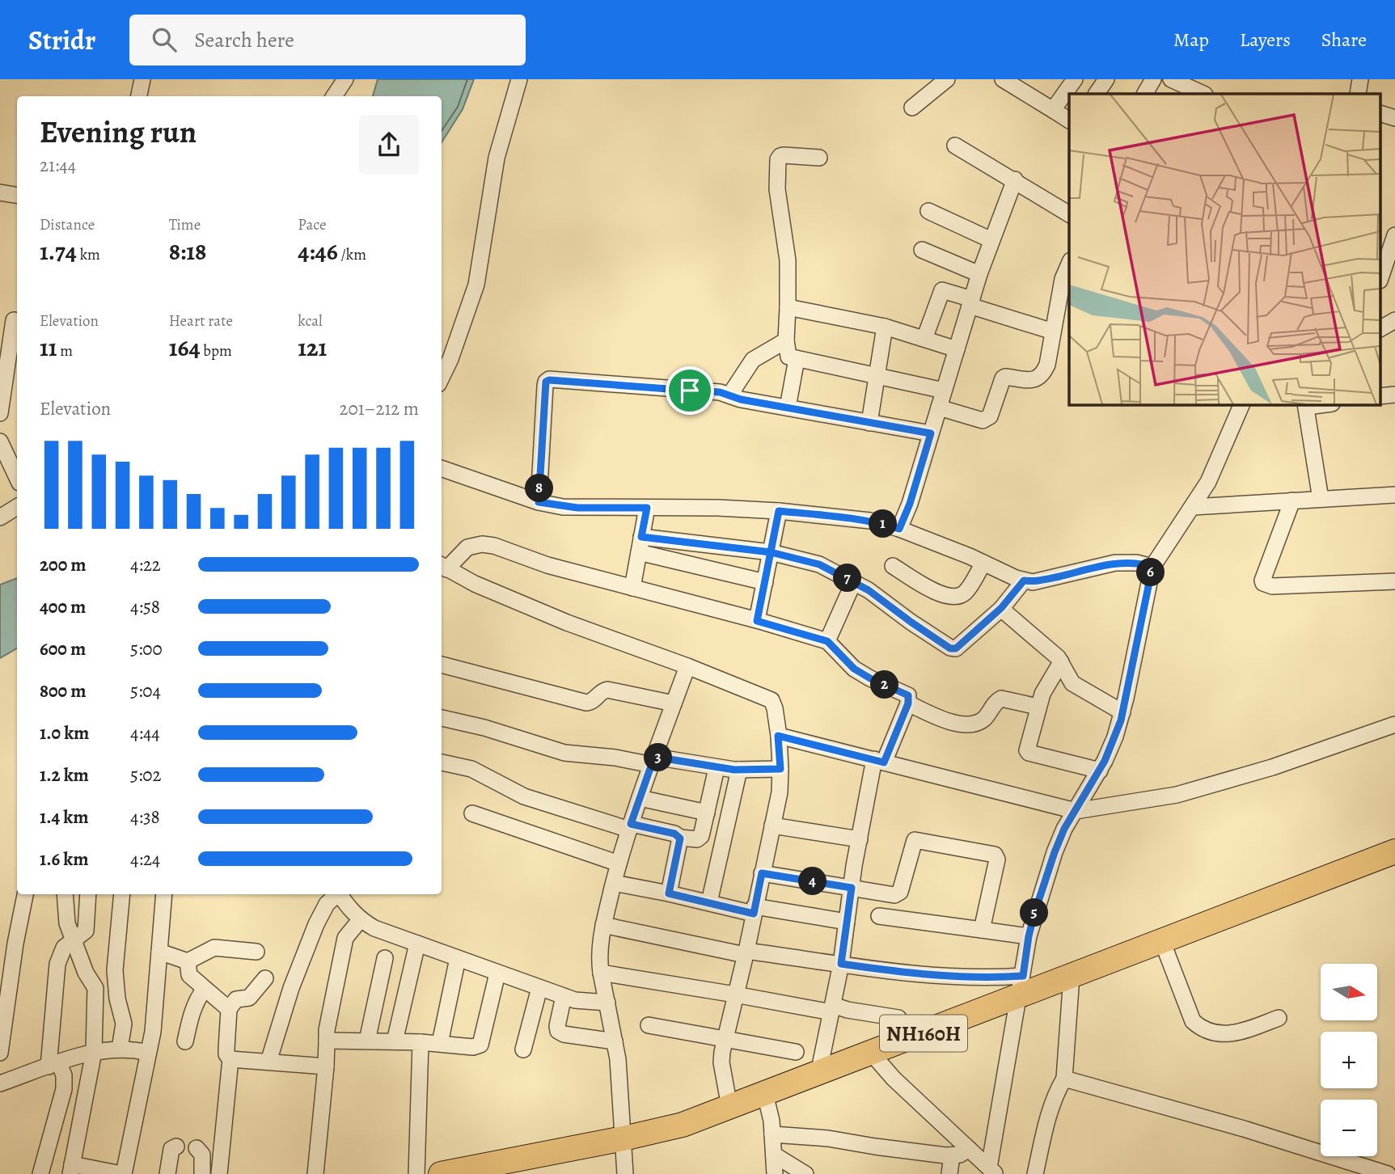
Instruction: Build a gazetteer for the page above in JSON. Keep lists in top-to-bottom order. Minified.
{"streets":{"highway":["NH160H"]},"north":"right","page":{"header":"Stridr","search":"Search here","nav":["Map","Layers","Share"],"heading":["Evening run","21:44"],"stats":[["Distance","1.74 km"],["Time","8:18"],["Pace","4:46 /km"],["Elevation","11 m"],["Heart rate","164 bpm"],["kcal","121"]],"chart":["Elevation","201–212 m"],"pins":["8","1","6","7","2","3","4","5"],"list":[{"name":"200 m","note":"4:22"},{"name":"400 m","note":"4:58"},{"name":"600 m","note":"5:00"},{"name":"800 m","note":"5:04"},{"name":"1.0 km","note":"4:44"},{"name":"1.2 km","note":"5:02"},{"name":"1.4 km","note":"4:38"},{"name":"1.6 km","note":"4:24"}],"map_buttons":["+","−"]}}
